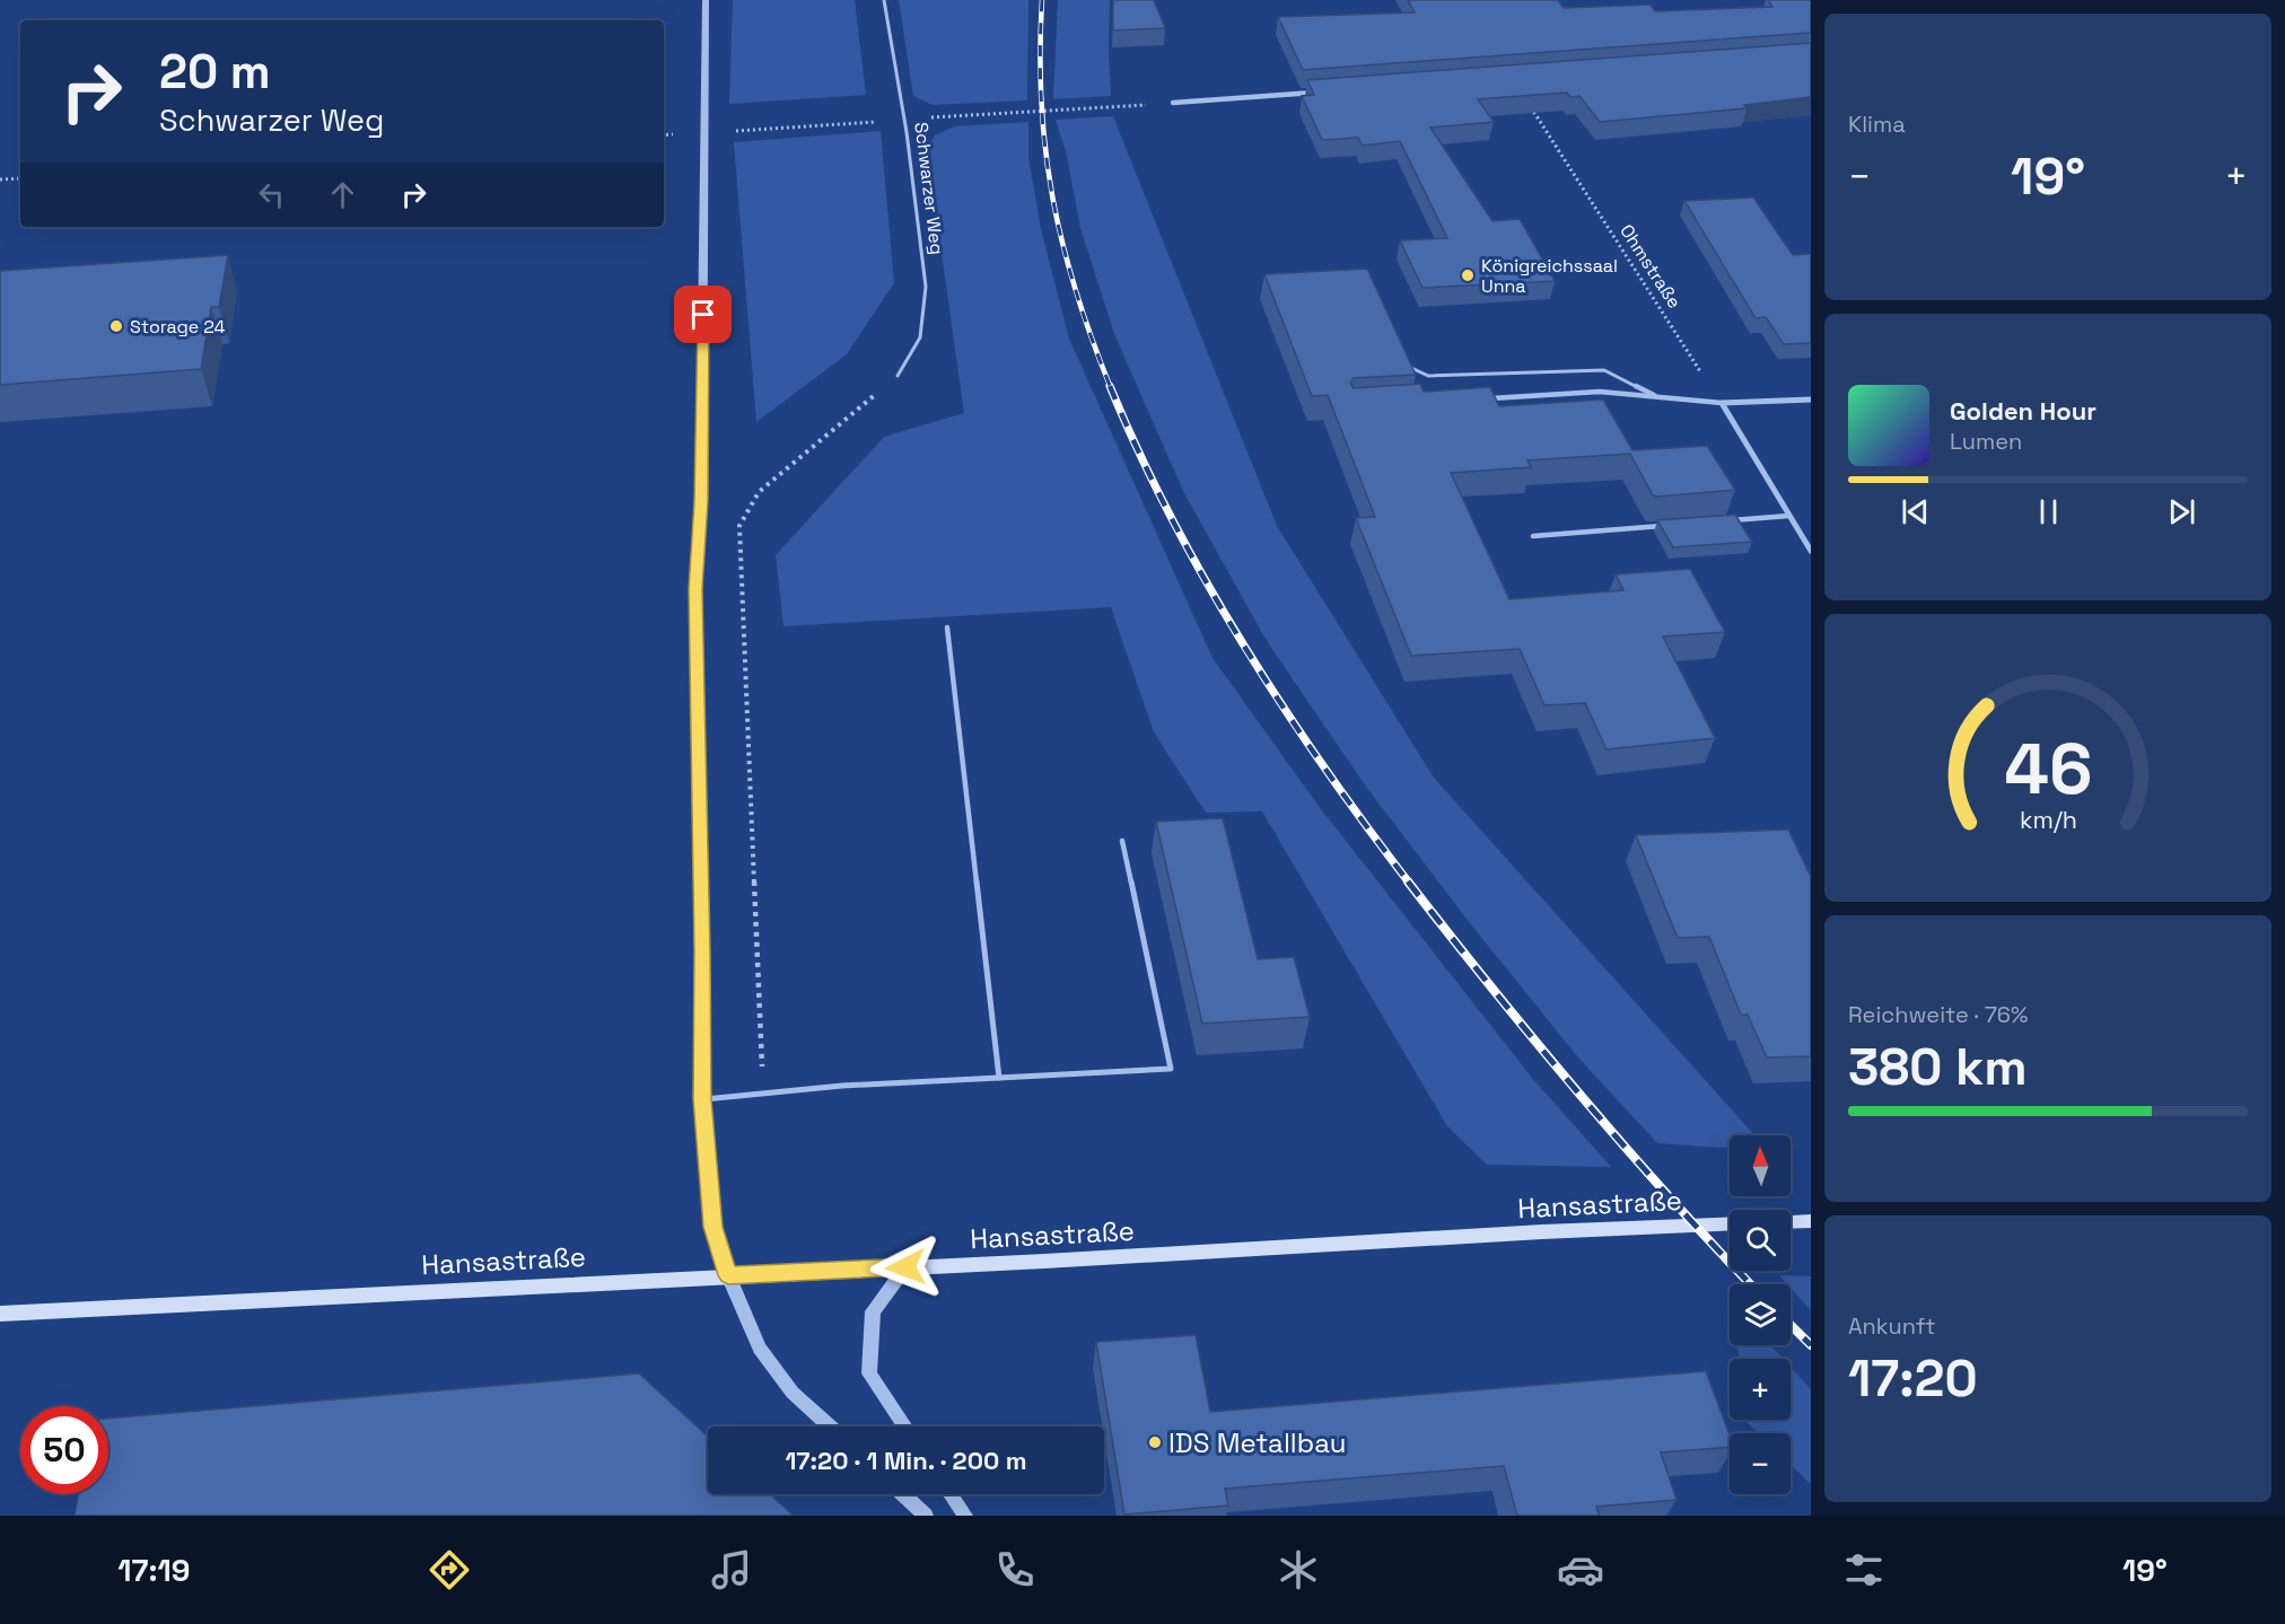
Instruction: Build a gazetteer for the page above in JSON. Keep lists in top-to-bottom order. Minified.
{"streets":{"main road":["Hansastraße"],"lane":["Schwarzer Weg"],"path":["Ohmstraße"]},"places":["Königreichssaal Unna","Storage 24","IDS Metallbau"],"north":"top","page":{"tile":["Klima",["Reichweite · 76%","380 km"],["Ankunft","17:20"]],"turn":["20 m","Schwarzer Weg"],"heat":["−","19°","+"],"song":["Golden Hour","Lumen"],"map_buttons":["+","−"],"limit":"50","trip":"17:20 · 1 Min. · 200 m","tabs":["17:19","19°"],"gauge":["46","km/h"]}}
